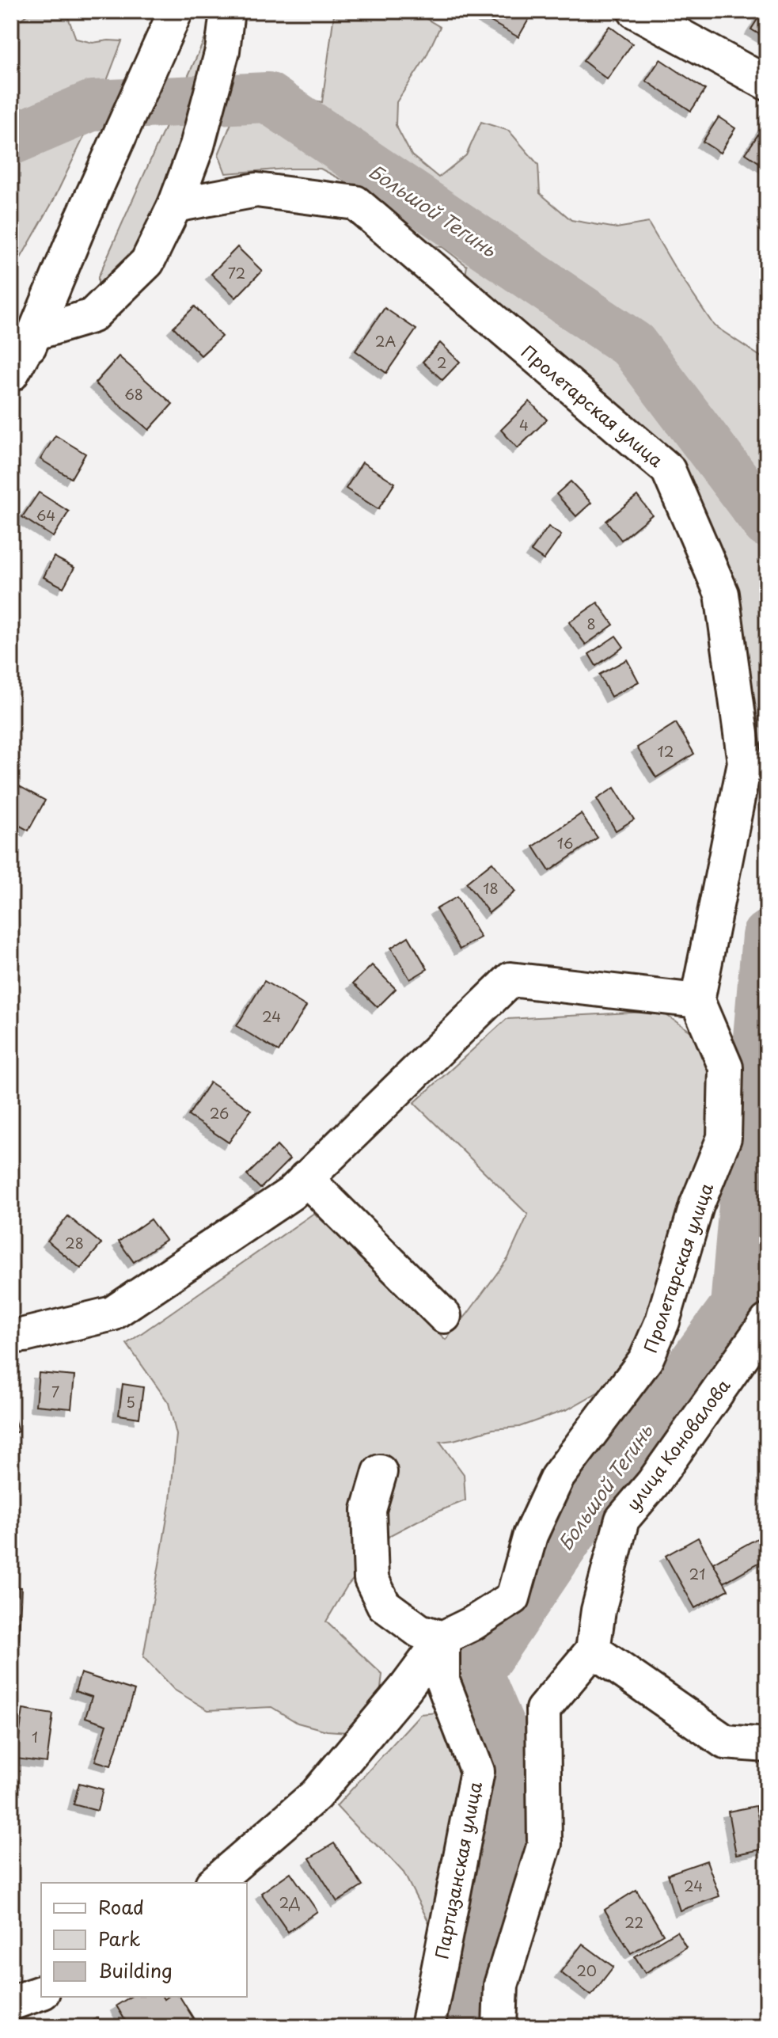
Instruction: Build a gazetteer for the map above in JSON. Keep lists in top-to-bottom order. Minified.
{"streets":{"street":["Пролетарская улица","улица Коновалова","Партизанская улица"]},"crossings":[["Пролетарская улица","Партизанская улица"]],"water":["Большой Тегинь"],"house_numbers":["72","2А","2","68","4","64","8","12","16","18","24","26","28","7","5","21","1","24","2Д","22","20"],"legend":["Road","Park","Building"]}
